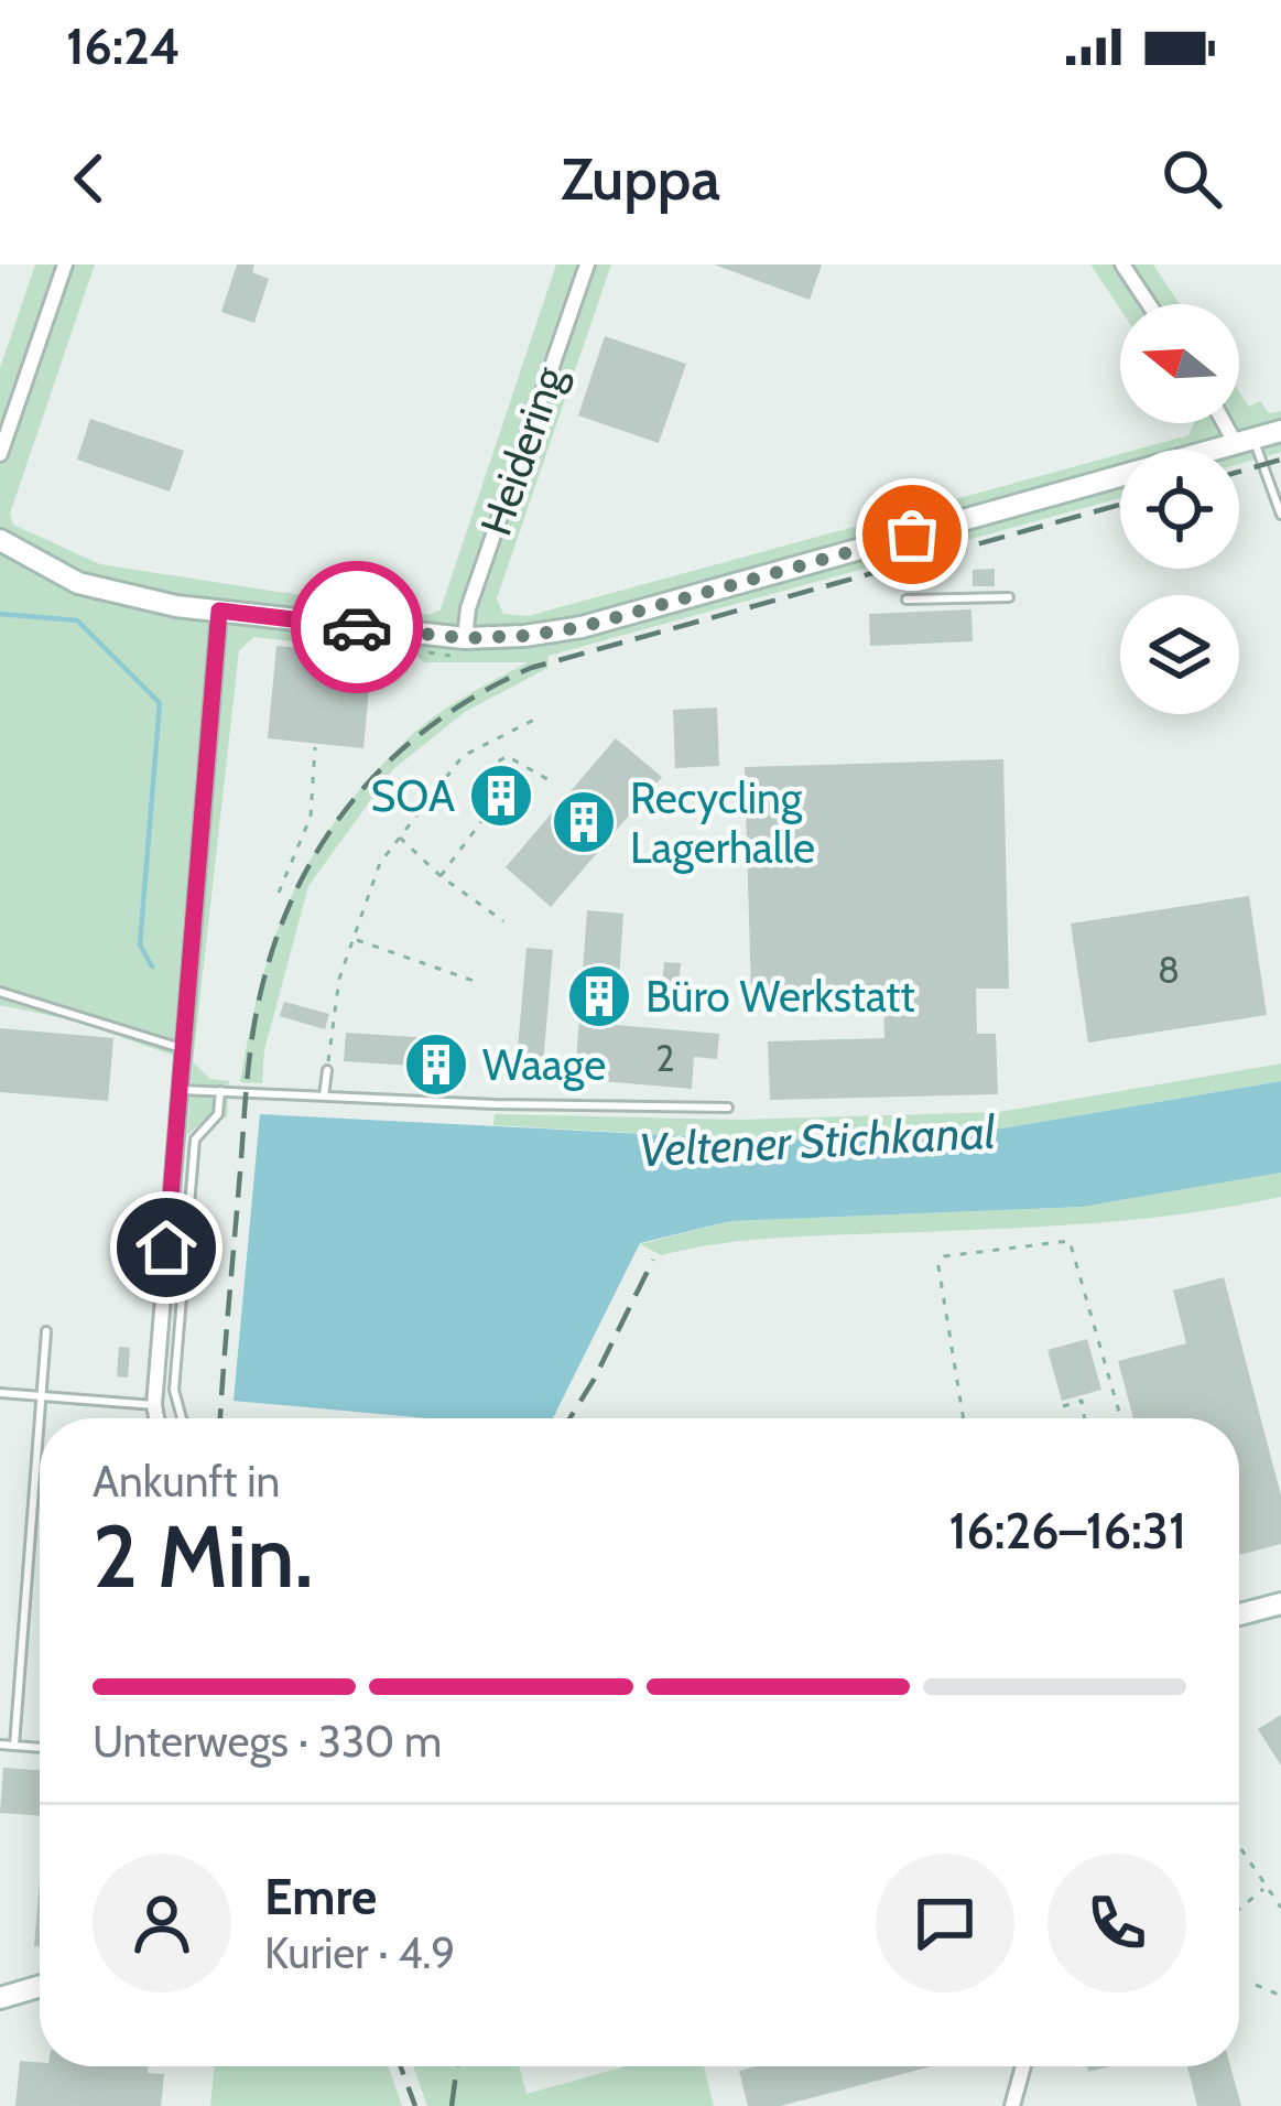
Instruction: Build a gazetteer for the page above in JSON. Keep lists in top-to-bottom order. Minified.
{"streets":{"street":["Heidering"]},"water":["Veltener Stichkanal"],"places":{"building":["SOA","Recycling Lagerhalle","Büro Werkstatt","Waage"]},"house_numbers":["8","2"],"north":"left","page":{"status":"16:24","header":"Zuppa","heading":["2 Min.","Ankunft in","16:26–16:31"],"panel":["Emre","Kurier · 4.9"],"bar":"Unterwegs · 330 m"}}
